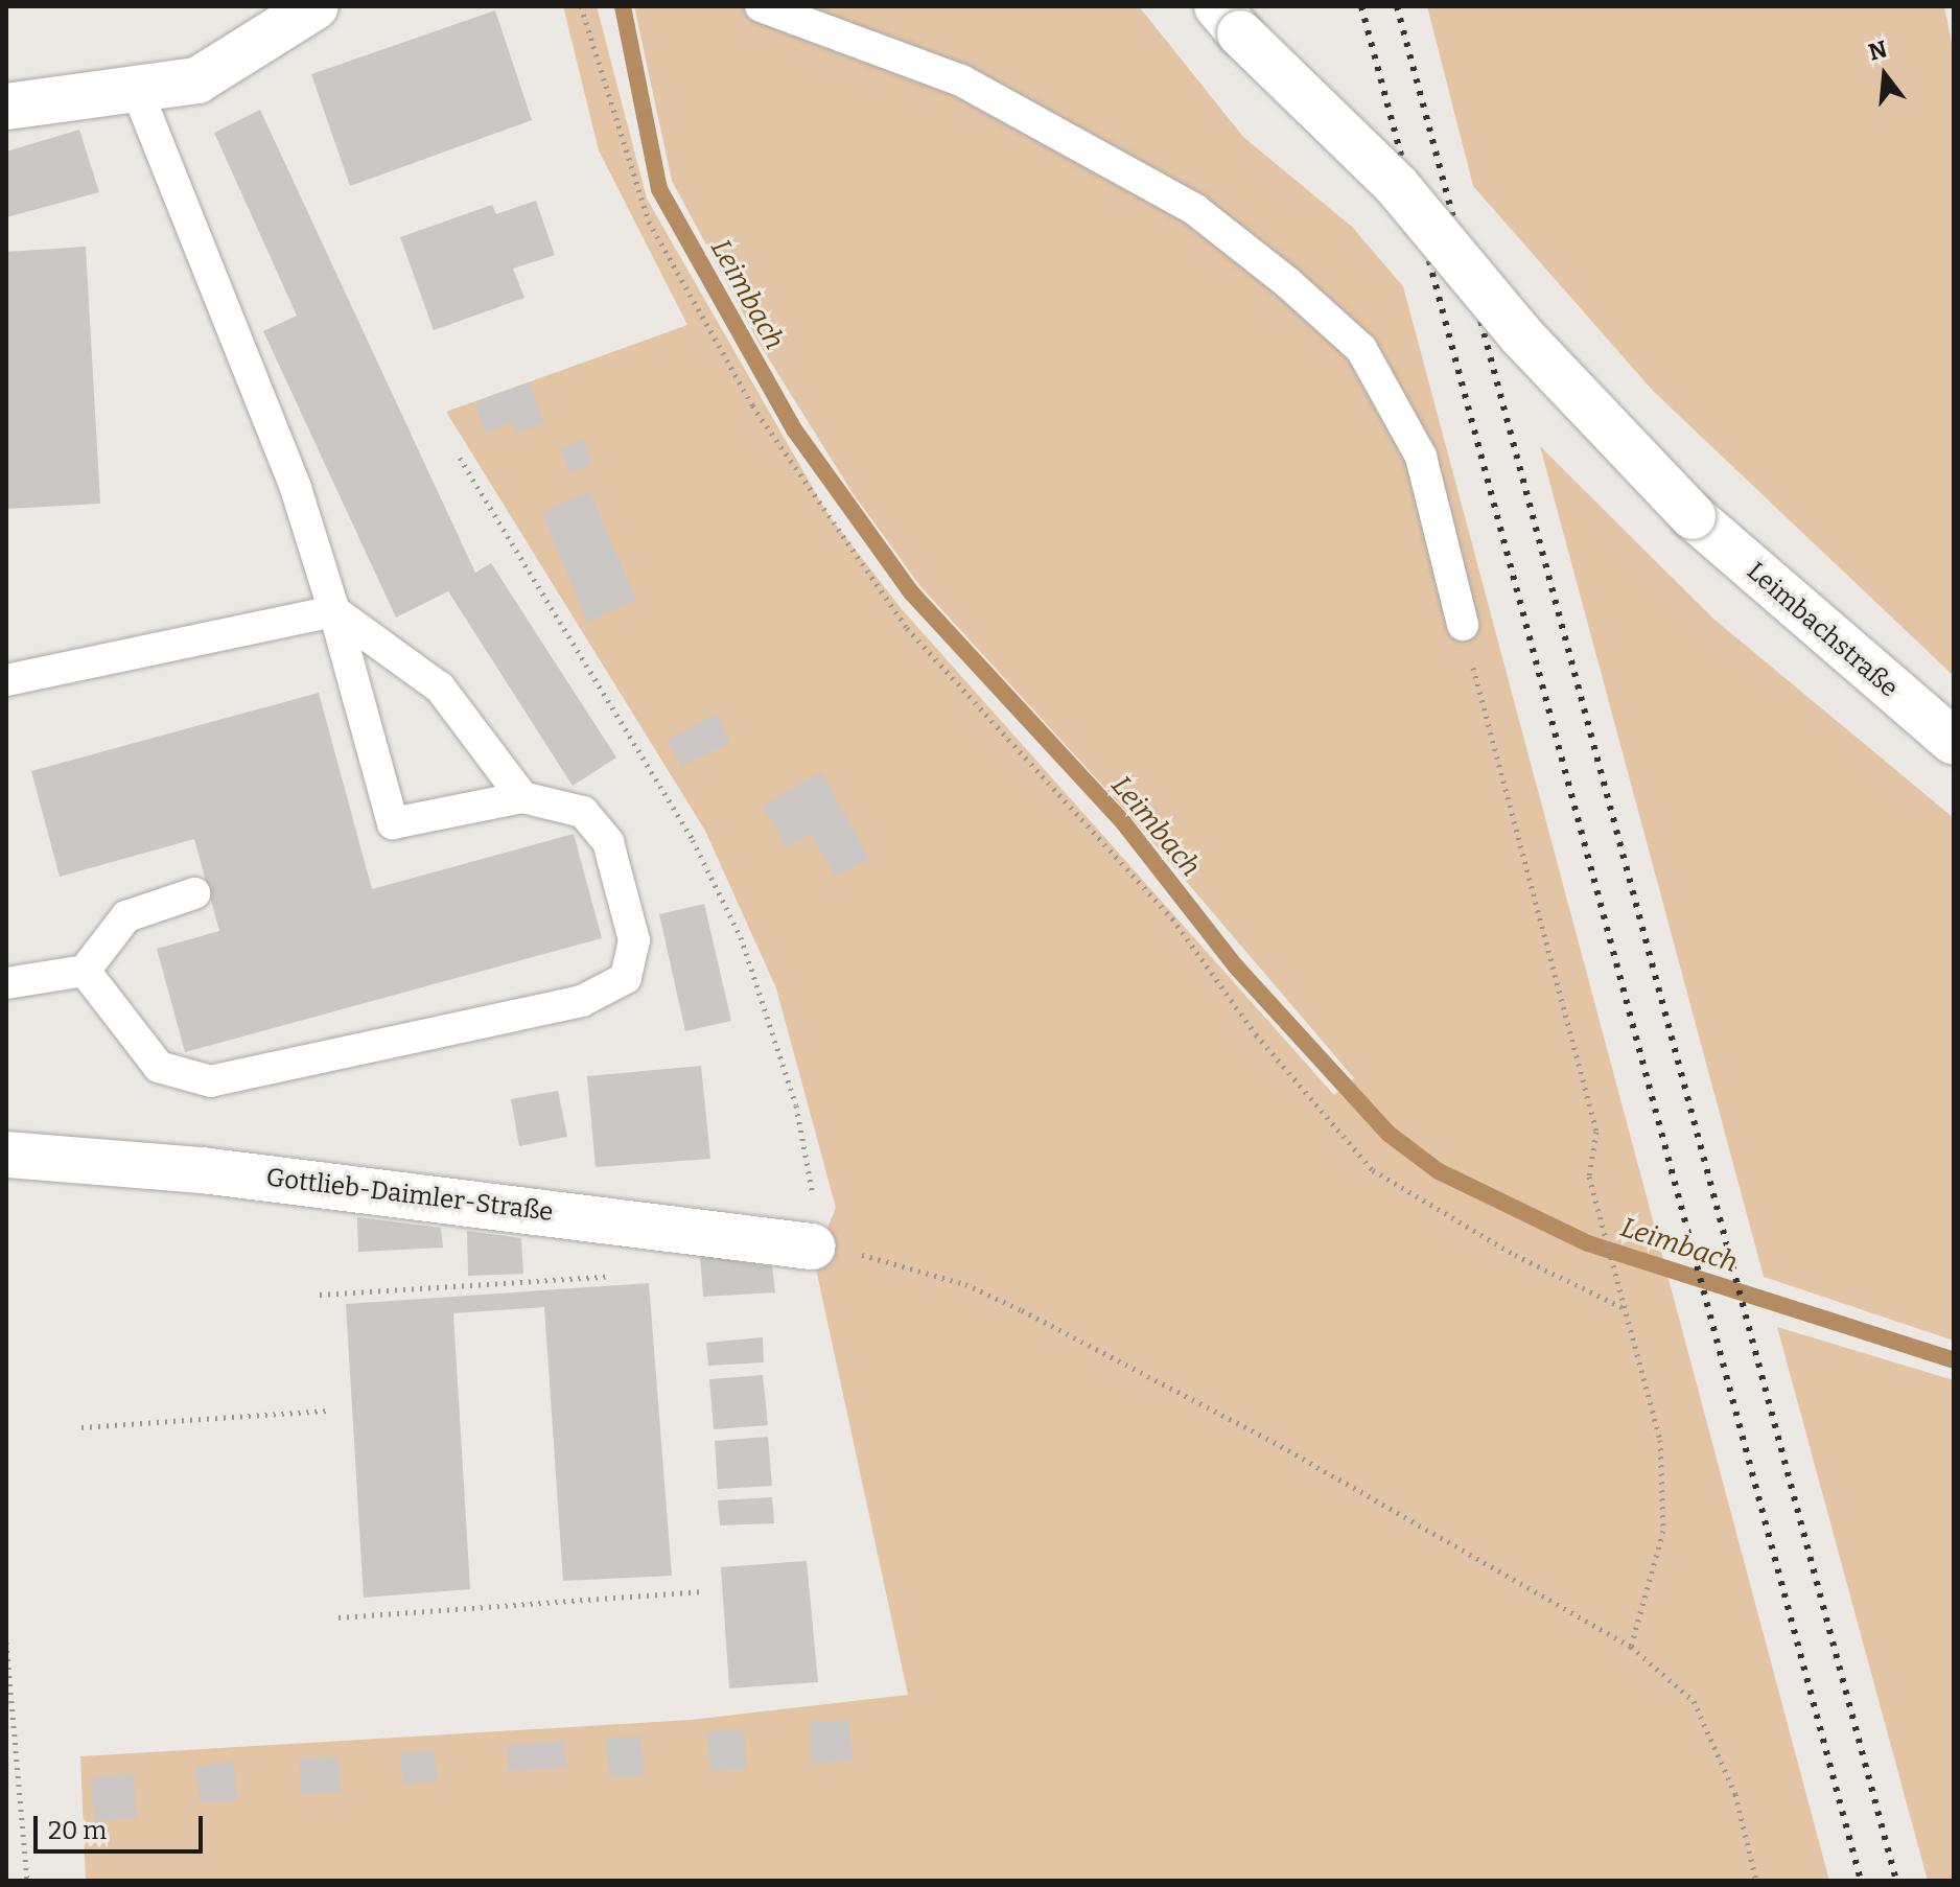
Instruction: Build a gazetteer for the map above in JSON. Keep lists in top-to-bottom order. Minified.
{"streets":{"street":["Leimbachstraße","Gottlieb-Daimler-Straße"]},"water":["Leimbach"],"scale_bar":"20 m","north":"top"}
